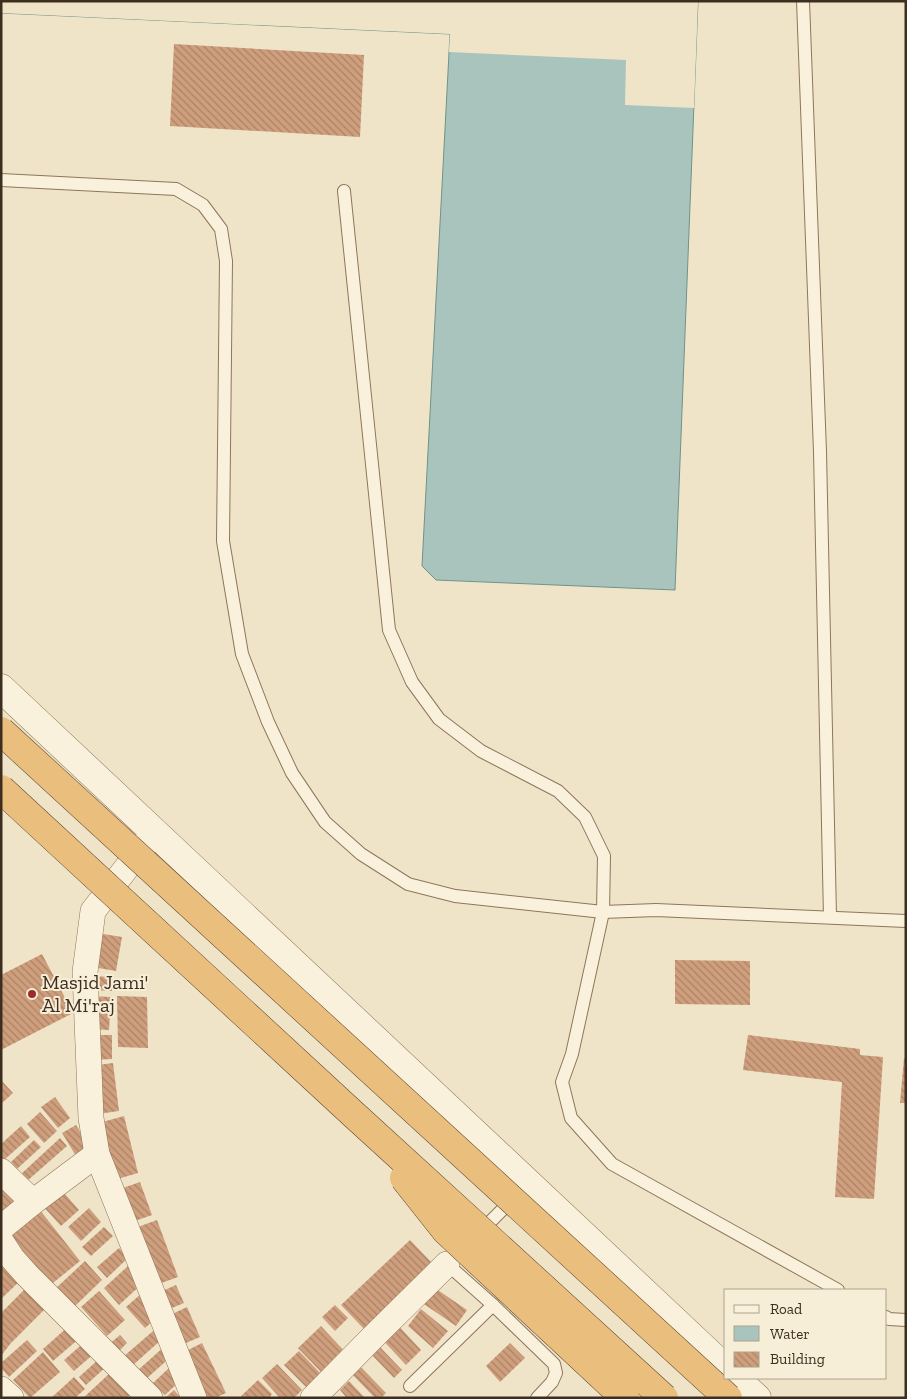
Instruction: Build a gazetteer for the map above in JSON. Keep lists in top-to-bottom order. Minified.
{"places":["Masjid Jami' Al Mi'raj"],"legend":["Road","Water","Building"]}
